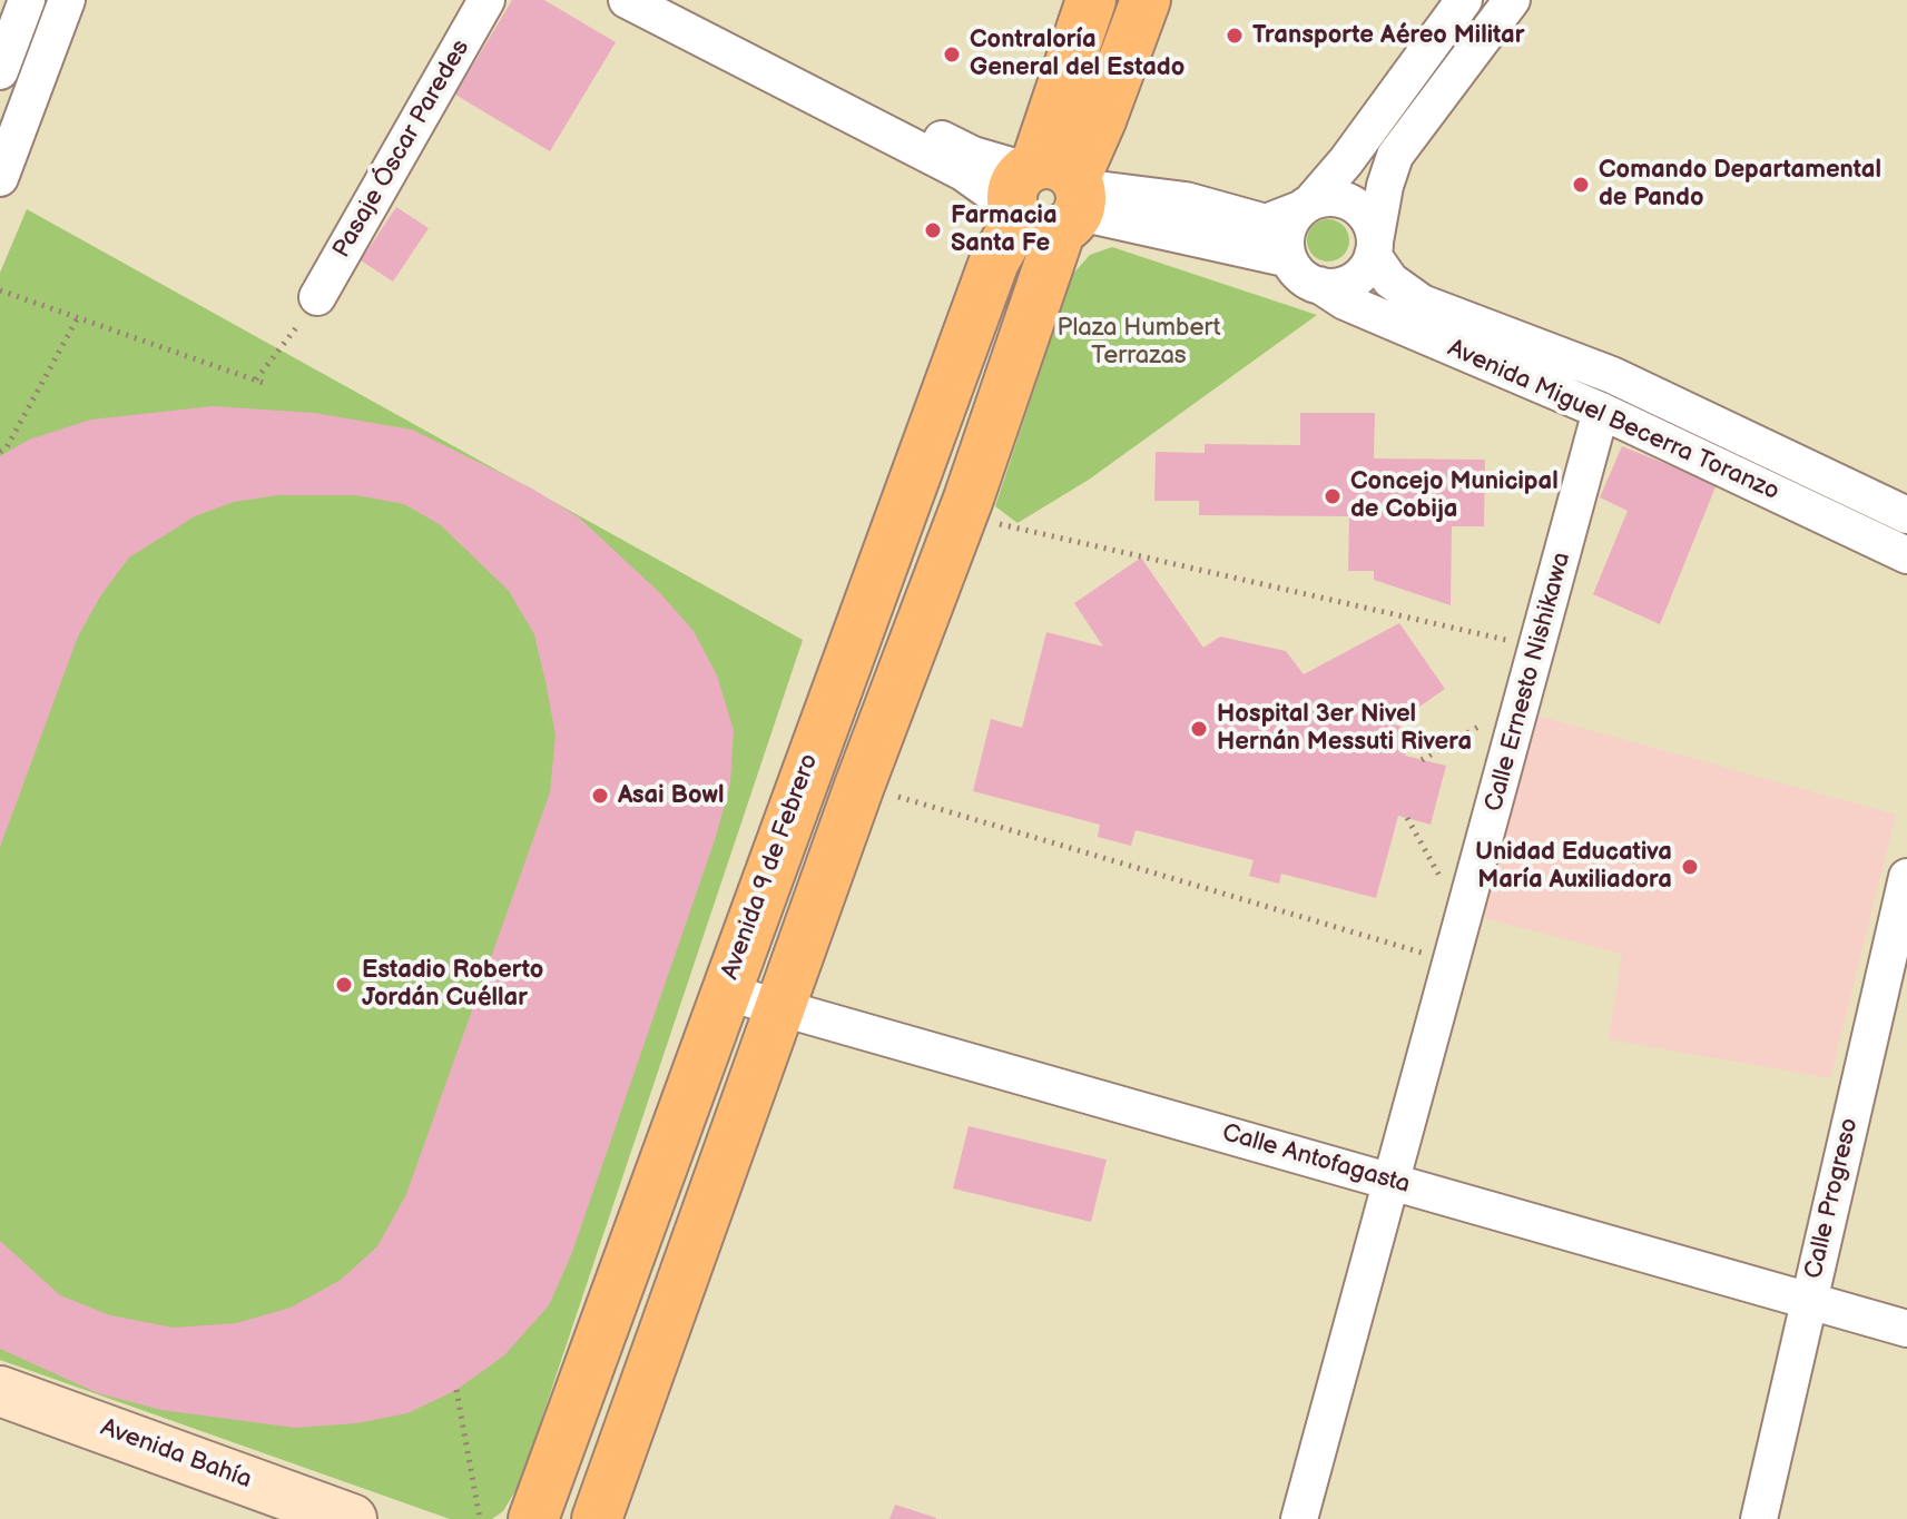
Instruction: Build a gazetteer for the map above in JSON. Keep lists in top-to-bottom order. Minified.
{"streets":{"main road":["Avenida 9 de Febrero"],"street":["Pasaje Óscar Paredes","Avenida Miguel Becerra Toranzo","Calle Ernesto Nishikawa","Calle Antofagasta","Calle Progreso","Avenida Bahía"]},"crossings":[["Avenida Miguel Becerra Toranzo","Calle Ernesto Nishikawa"],["Calle Ernesto Nishikawa","Calle Antofagasta"],["Avenida 9 de Febrero","Calle Antofagasta"],["Calle Antofagasta","Calle Progreso"]],"parks":["Plaza Humbert Terrazas"],"places":["Transporte Aéreo Militar","Contraloría General del Estado","Comando Departamental de Pando","Farmacia Santa Fe","Concejo Municipal de Cobija","Hospital 3er Nivel Hernán Messuti Rivera","Asai Bowl","Unidad Educativa María Auxiliadora","Estadio Roberto Jordán Cuéllar"]}
